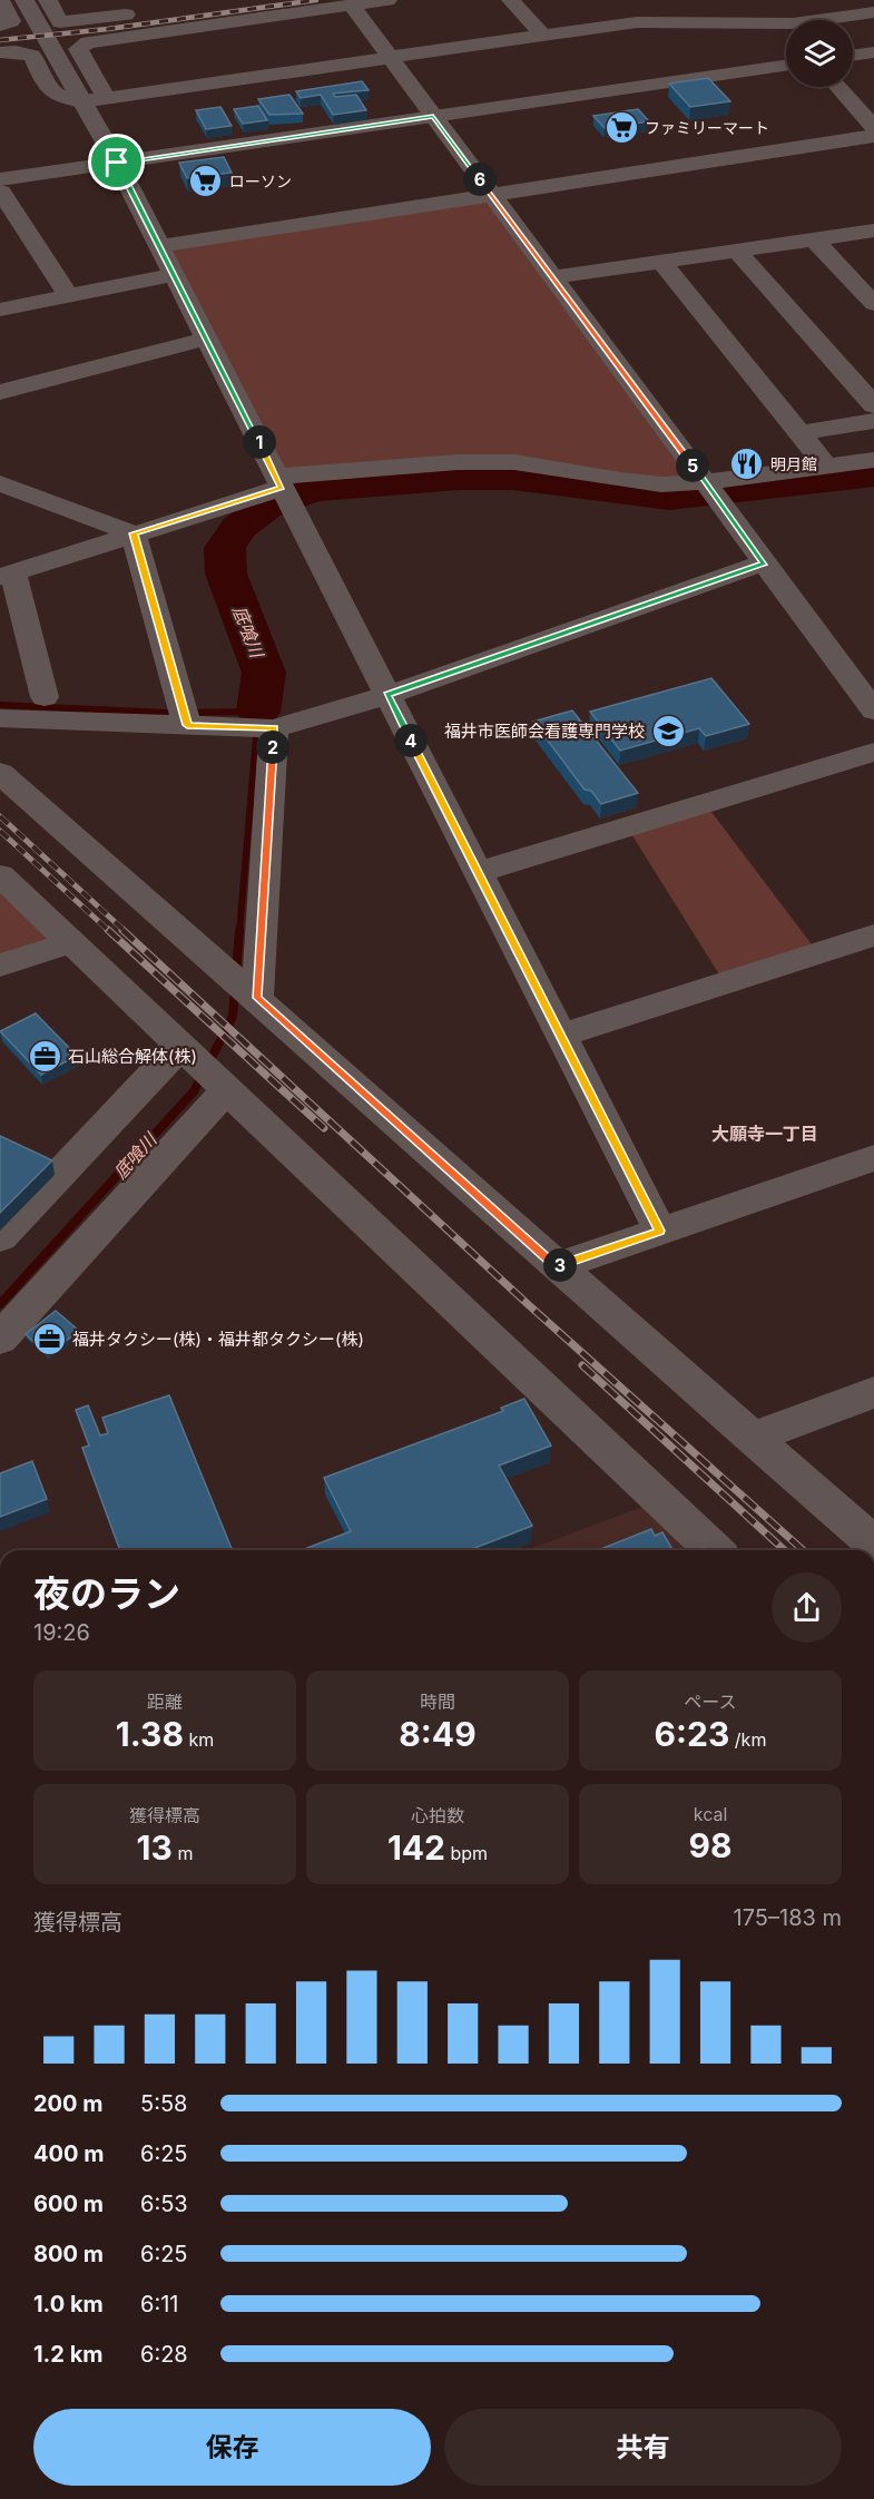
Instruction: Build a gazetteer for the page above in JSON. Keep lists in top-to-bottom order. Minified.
{"districts":["大願寺一丁目"],"water":["底喰川"],"places":{"supermarket":["ファミリーマート","ローソン"],"restaurant":["明月館"],"school or university":["福井市医師会看護専門学校"],"office":["石山総合解体(株)","福井タクシー(株)・福井都タクシー(株)"]},"page":{"pins":["6","1","5","4","2","3"],"heading":["夜のラン","19:26"],"stats":[["距離","1.38 km"],["時間","8:49"],["ペース","6:23 /km"],["獲得標高","13 m"],["心拍数","142 bpm"],["kcal","98"]],"chart":["獲得標高","175–183 m"],"list":[{"name":"200 m","note":"5:58"},{"name":"400 m","note":"6:25"},{"name":"600 m","note":"6:53"},{"name":"800 m","note":"6:25"},{"name":"1.0 km","note":"6:11"},{"name":"1.2 km","note":"6:28"}],"buttons":["保存","共有"]}}
